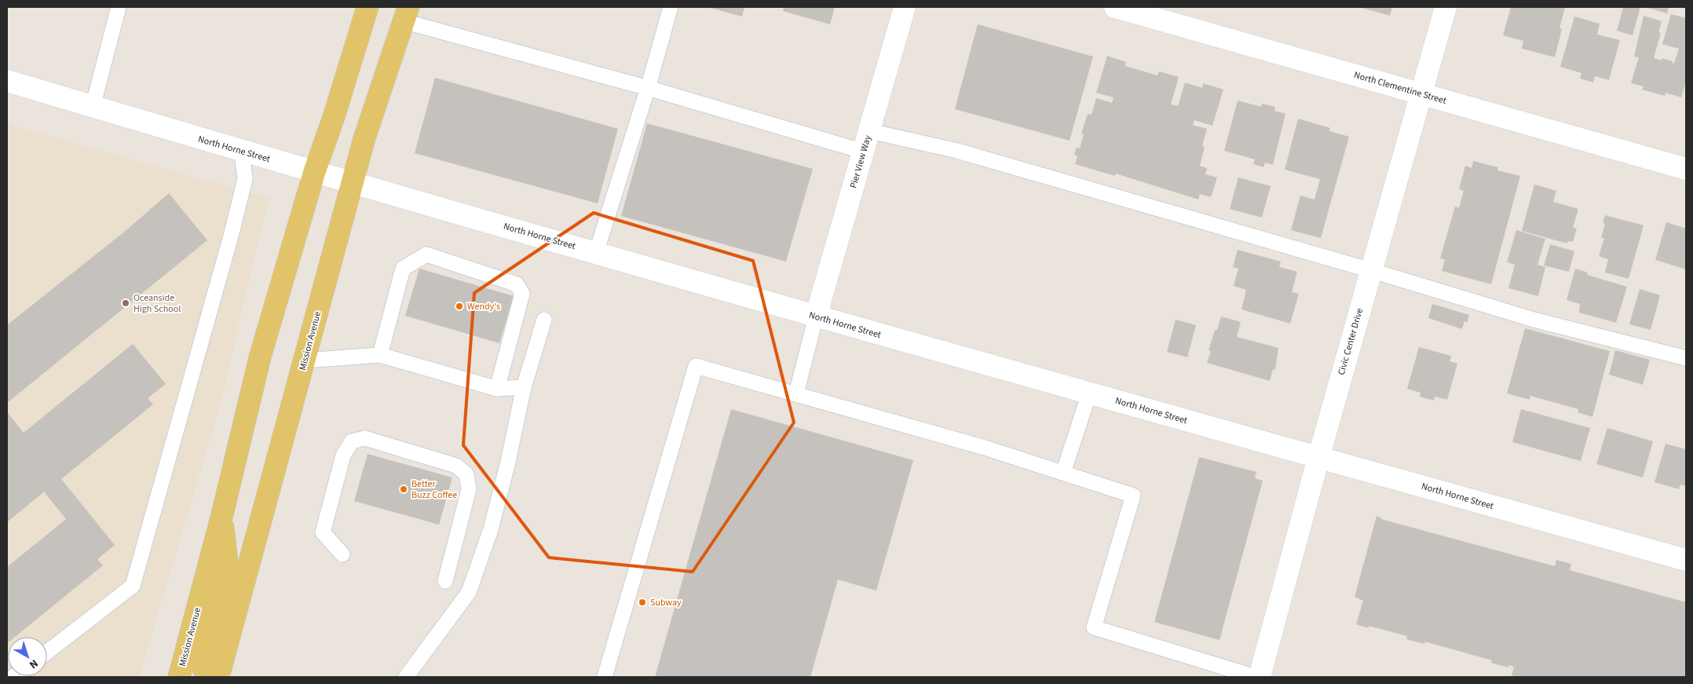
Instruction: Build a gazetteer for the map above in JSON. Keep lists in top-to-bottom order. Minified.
{"streets":{"main road":["Mission Avenue"],"street":["North Clementine Street","North Horne Street","Pier View Way","Civic Center Drive"]},"crossings":[["North Clementine Street","Civic Center Drive"],["North Horne Street","Pier View Way"],["North Horne Street","Mission Avenue"],["North Horne Street","Civic Center Drive"]],"places":["Oceanside High School","Wendy's","Better Buzz Coffee","Subway"],"north":"bottom right"}
